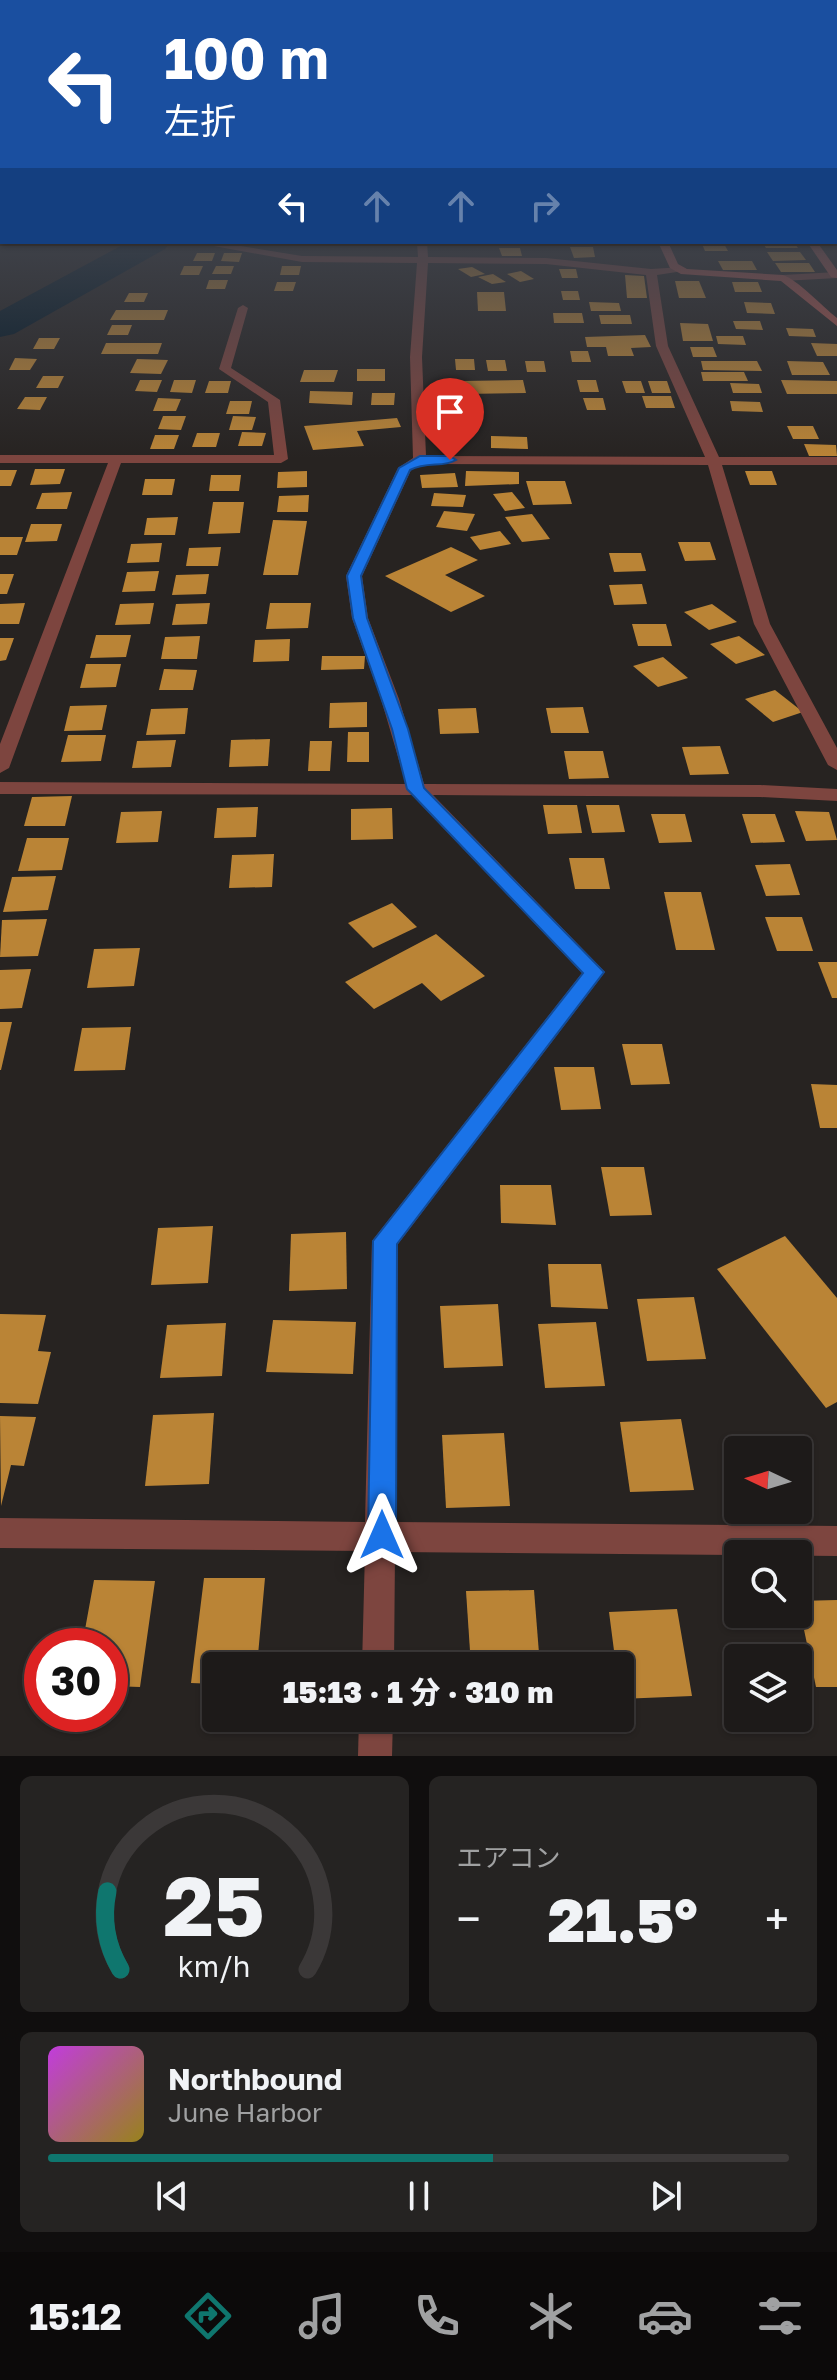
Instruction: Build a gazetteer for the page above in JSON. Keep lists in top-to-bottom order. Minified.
{"north":"left","page":{"turn":["100 m","左折"],"limit":"30","trip":"15:13 · 1 分 · 310 m","tile":"エアコン","heat":["−","21.5°","+"],"song":["Northbound","June Harbor"],"tabs":"15:12","gauge":["25","km/h"]}}
